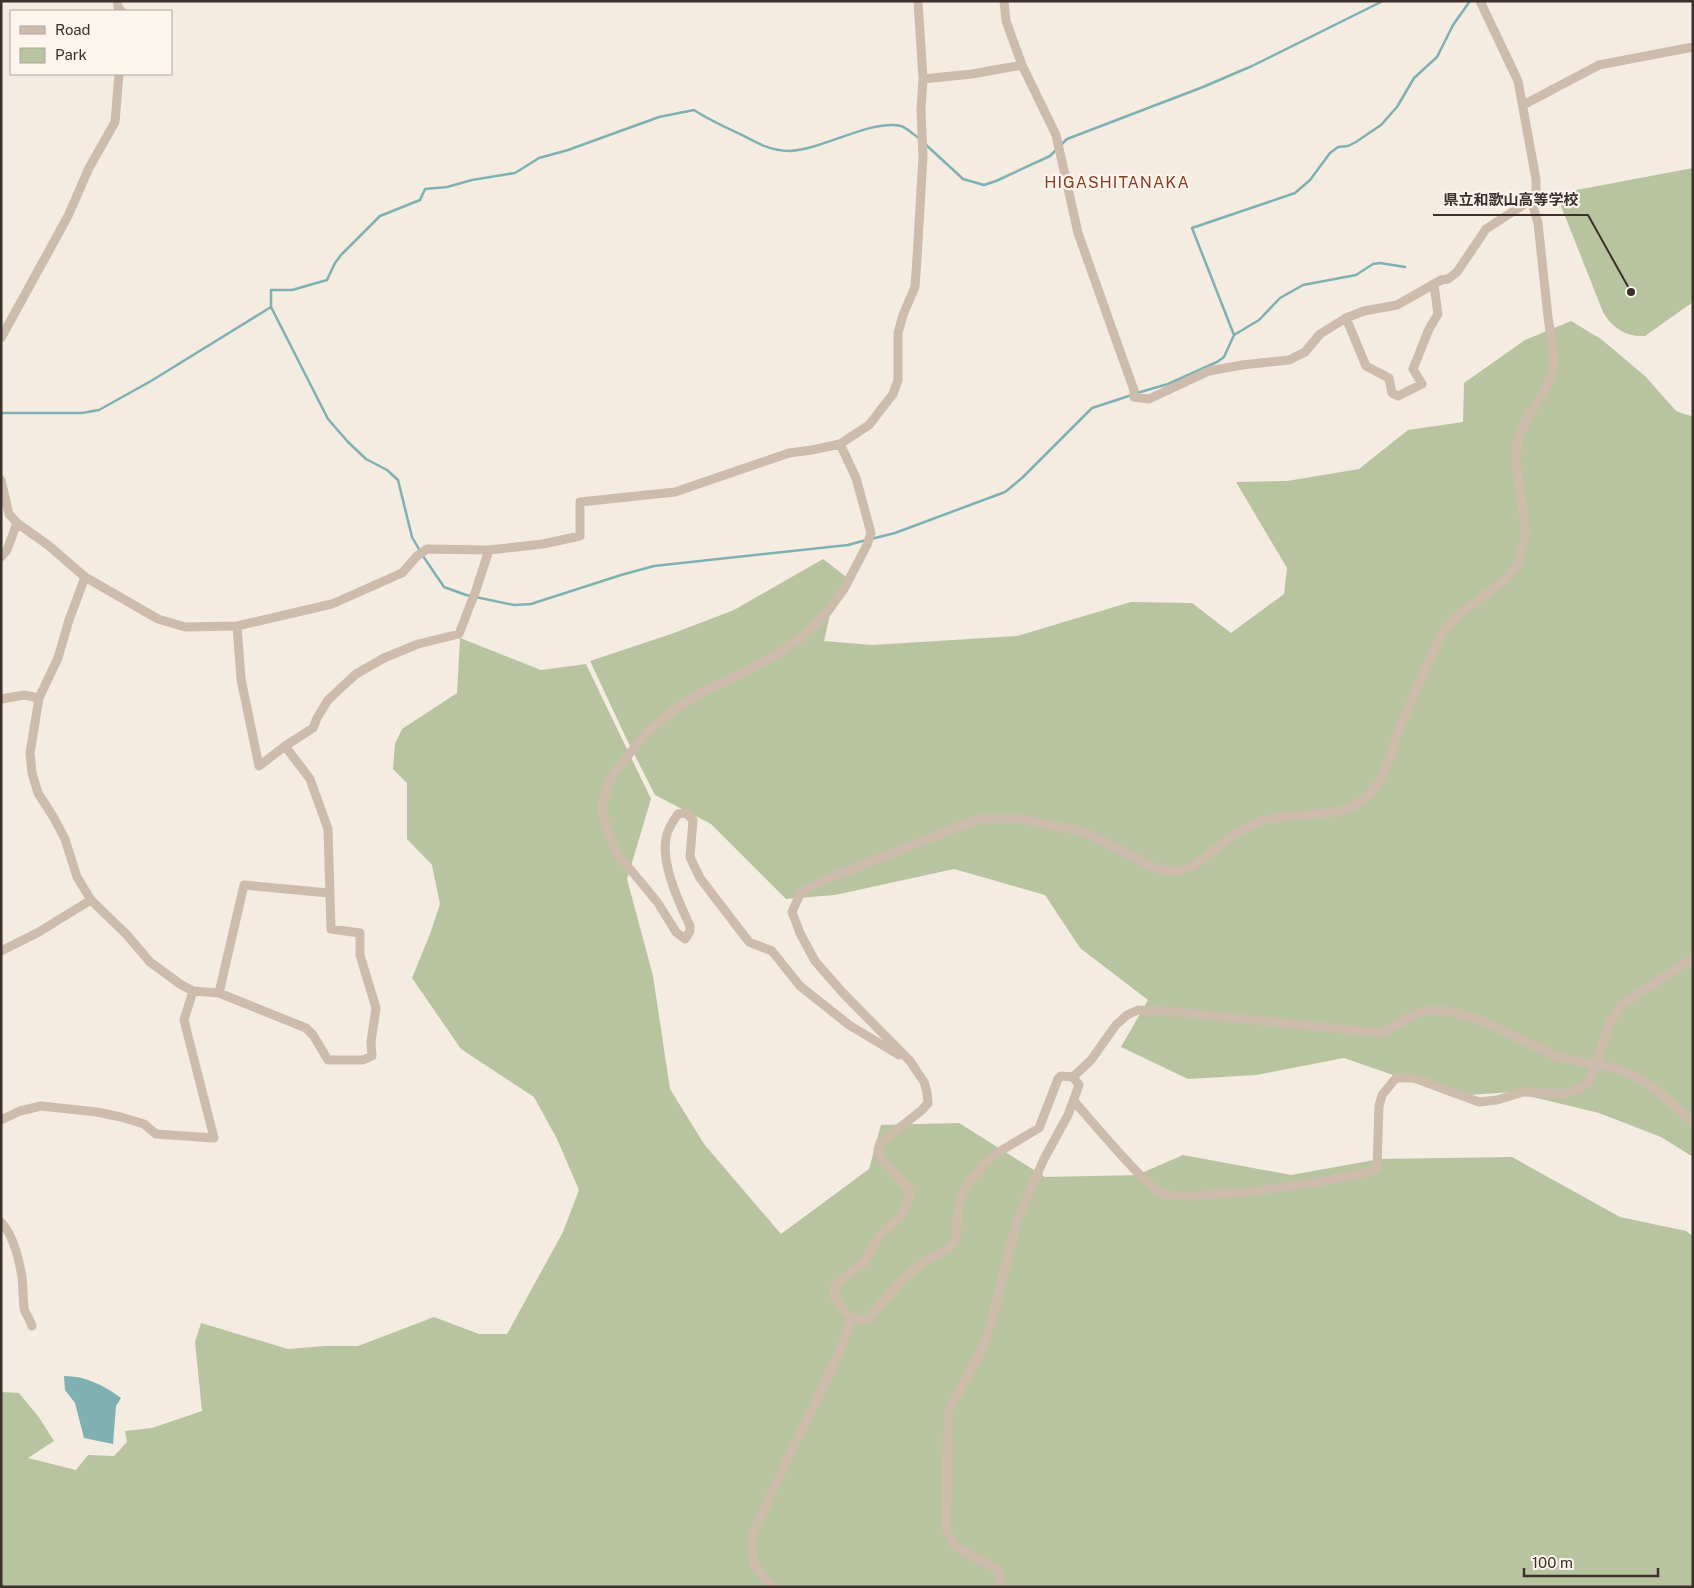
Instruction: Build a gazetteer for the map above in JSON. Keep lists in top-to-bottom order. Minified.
{"districts":["HIGASHITANAKA"],"places":["県立和歌山高等学校"],"legend":["Road","Park"],"scale_bar":"100 m"}
